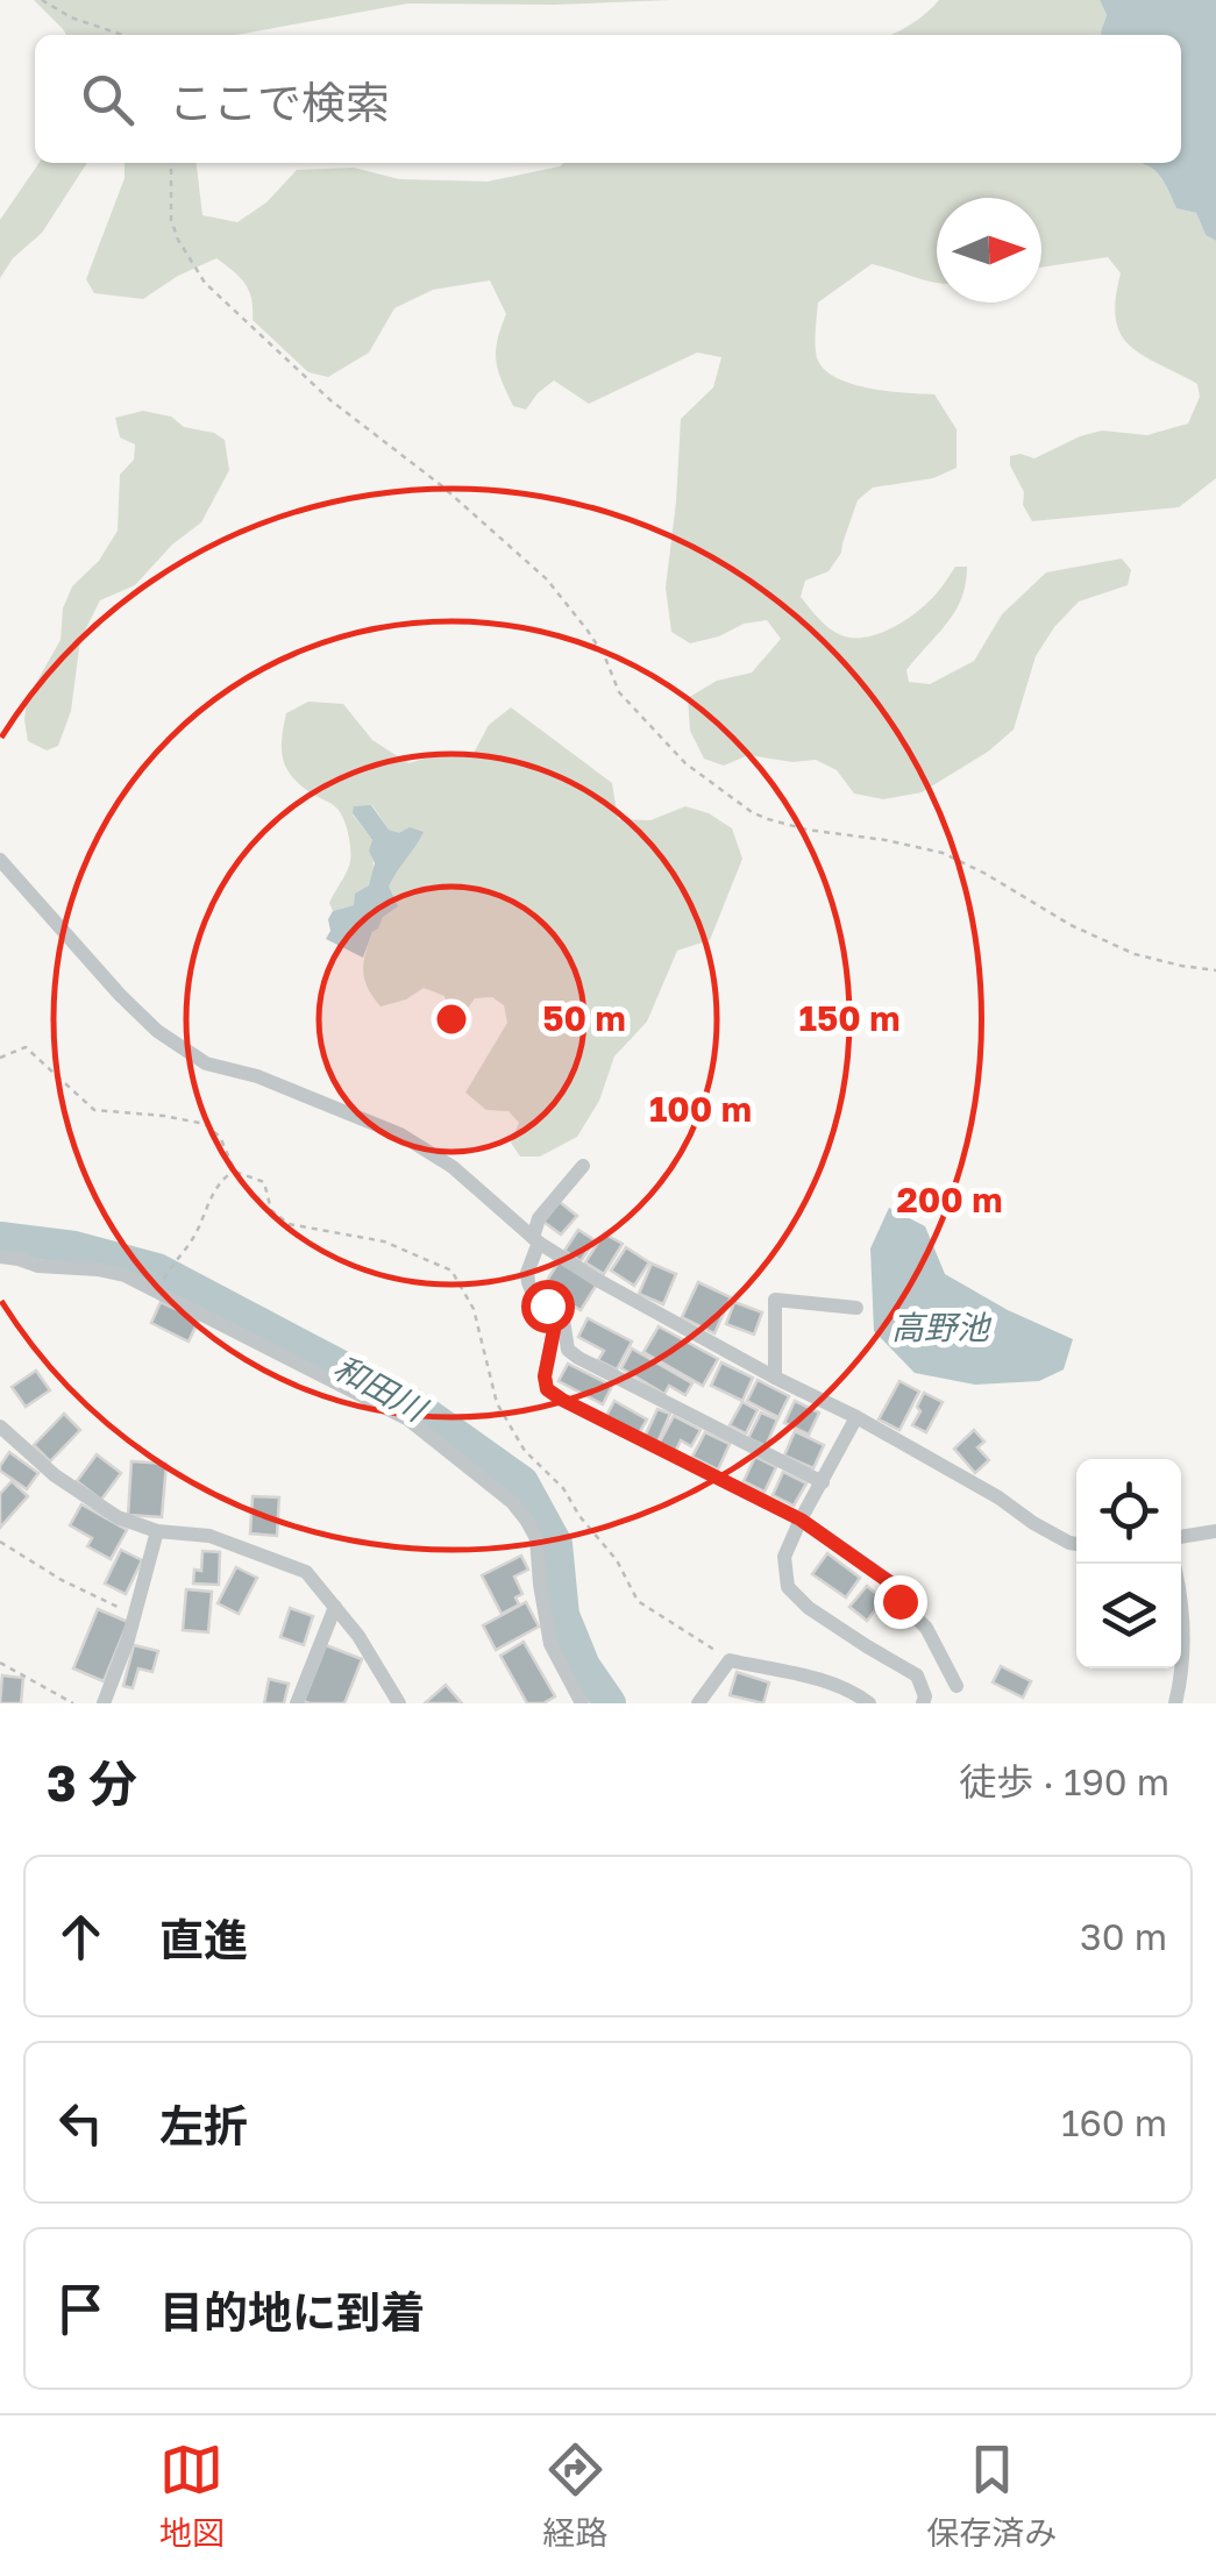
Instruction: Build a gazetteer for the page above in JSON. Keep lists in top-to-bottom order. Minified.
{"water":["高野池","和田川"],"north":"right","page":{"search":"ここで検索","heading":["3 分","徒歩 · 190 m"],"list":[["直進","30 m"],["左折","160 m"],"目的地に到着"],"nav":["地図","経路","保存済み"]},"rings":["50 m","150 m","100 m","200 m"]}
